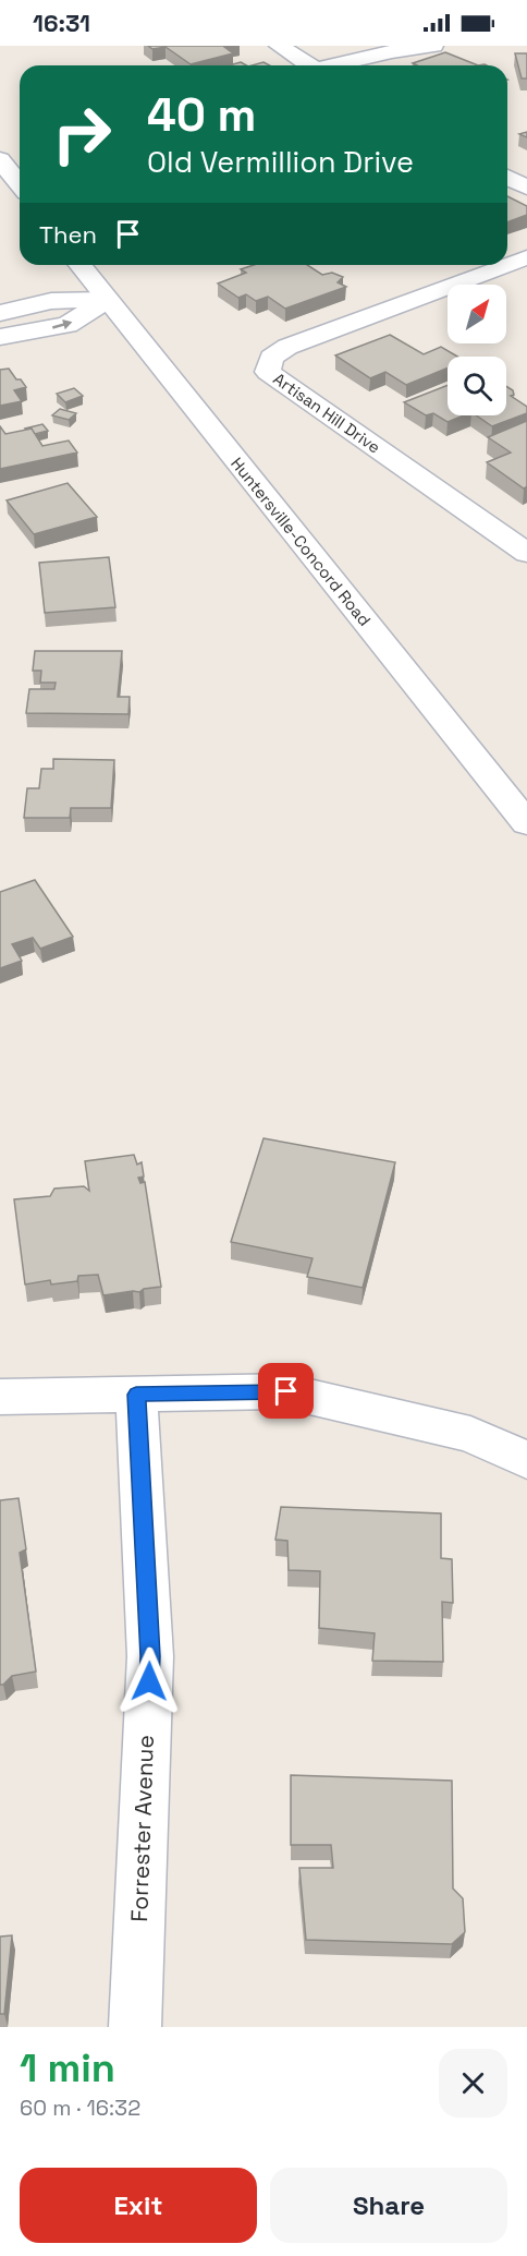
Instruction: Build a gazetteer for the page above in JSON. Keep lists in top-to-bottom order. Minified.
{"streets":{"street":["Artisan Hill Drive","Huntersville-Concord Road","Forrester Avenue"]},"north":"top right","page":{"status":"16:31","turn":["40 m","Old Vermillion Drive"],"then":"Then","heading":["1 min","60 m · 16:32"],"buttons":["Exit","Share"]}}
